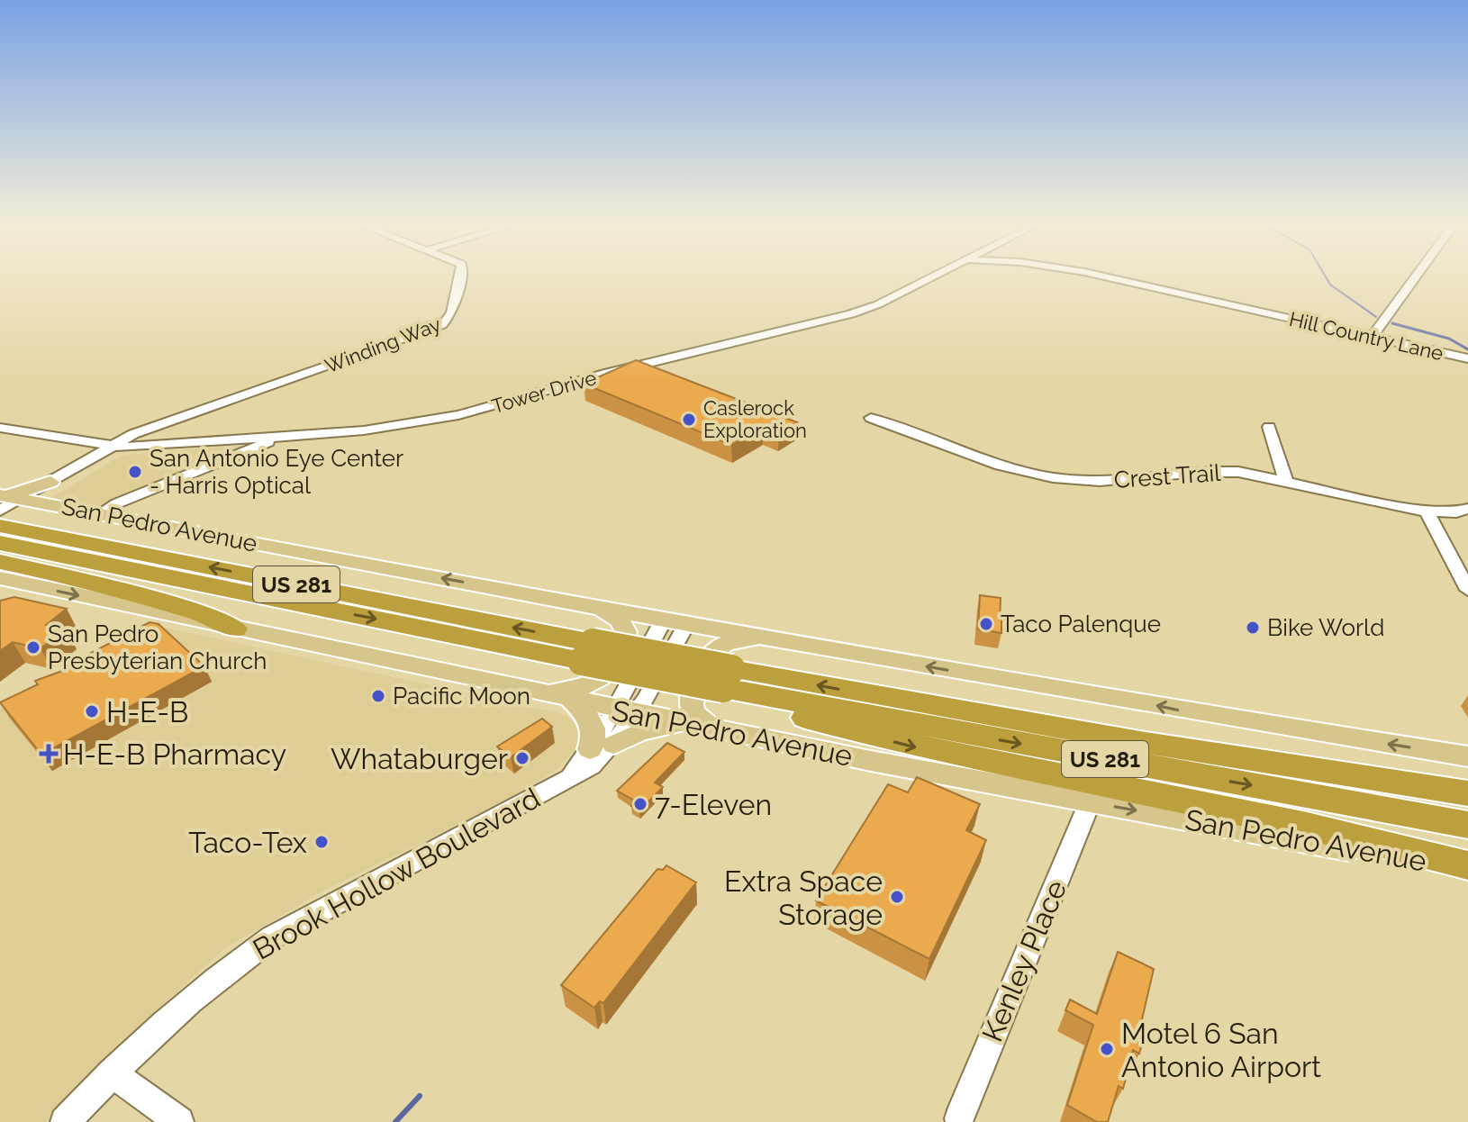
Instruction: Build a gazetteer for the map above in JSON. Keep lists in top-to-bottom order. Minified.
{"streets":{"highway":["US 281"],"main road":["San Pedro Avenue"],"street":["Hill Country Lane","Winding Way","Tower Drive","Crest Trail","Brook Hollow Boulevard","Kenley Place"]},"crossings":[["Winding Way","Tower Drive"],["Winding Way","San Pedro Avenue"],["Winding Way","US 281"],["San Pedro Avenue","US 281"],["San Pedro Avenue","Brook Hollow Boulevard"],["San Pedro Avenue","Kenley Place"]],"places":{"other":["Caslerock Exploration","San Antonio Eye Center - Harris Optical","Taco Palenque","Bike World","San Pedro Presbyterian Church","Pacific Moon","H-E-B","Whataburger","7-Eleven","Taco-Tex","Extra Space Storage","Motel 6 San Antonio Airport"],"health":["H-E-B Pharmacy"]}}
